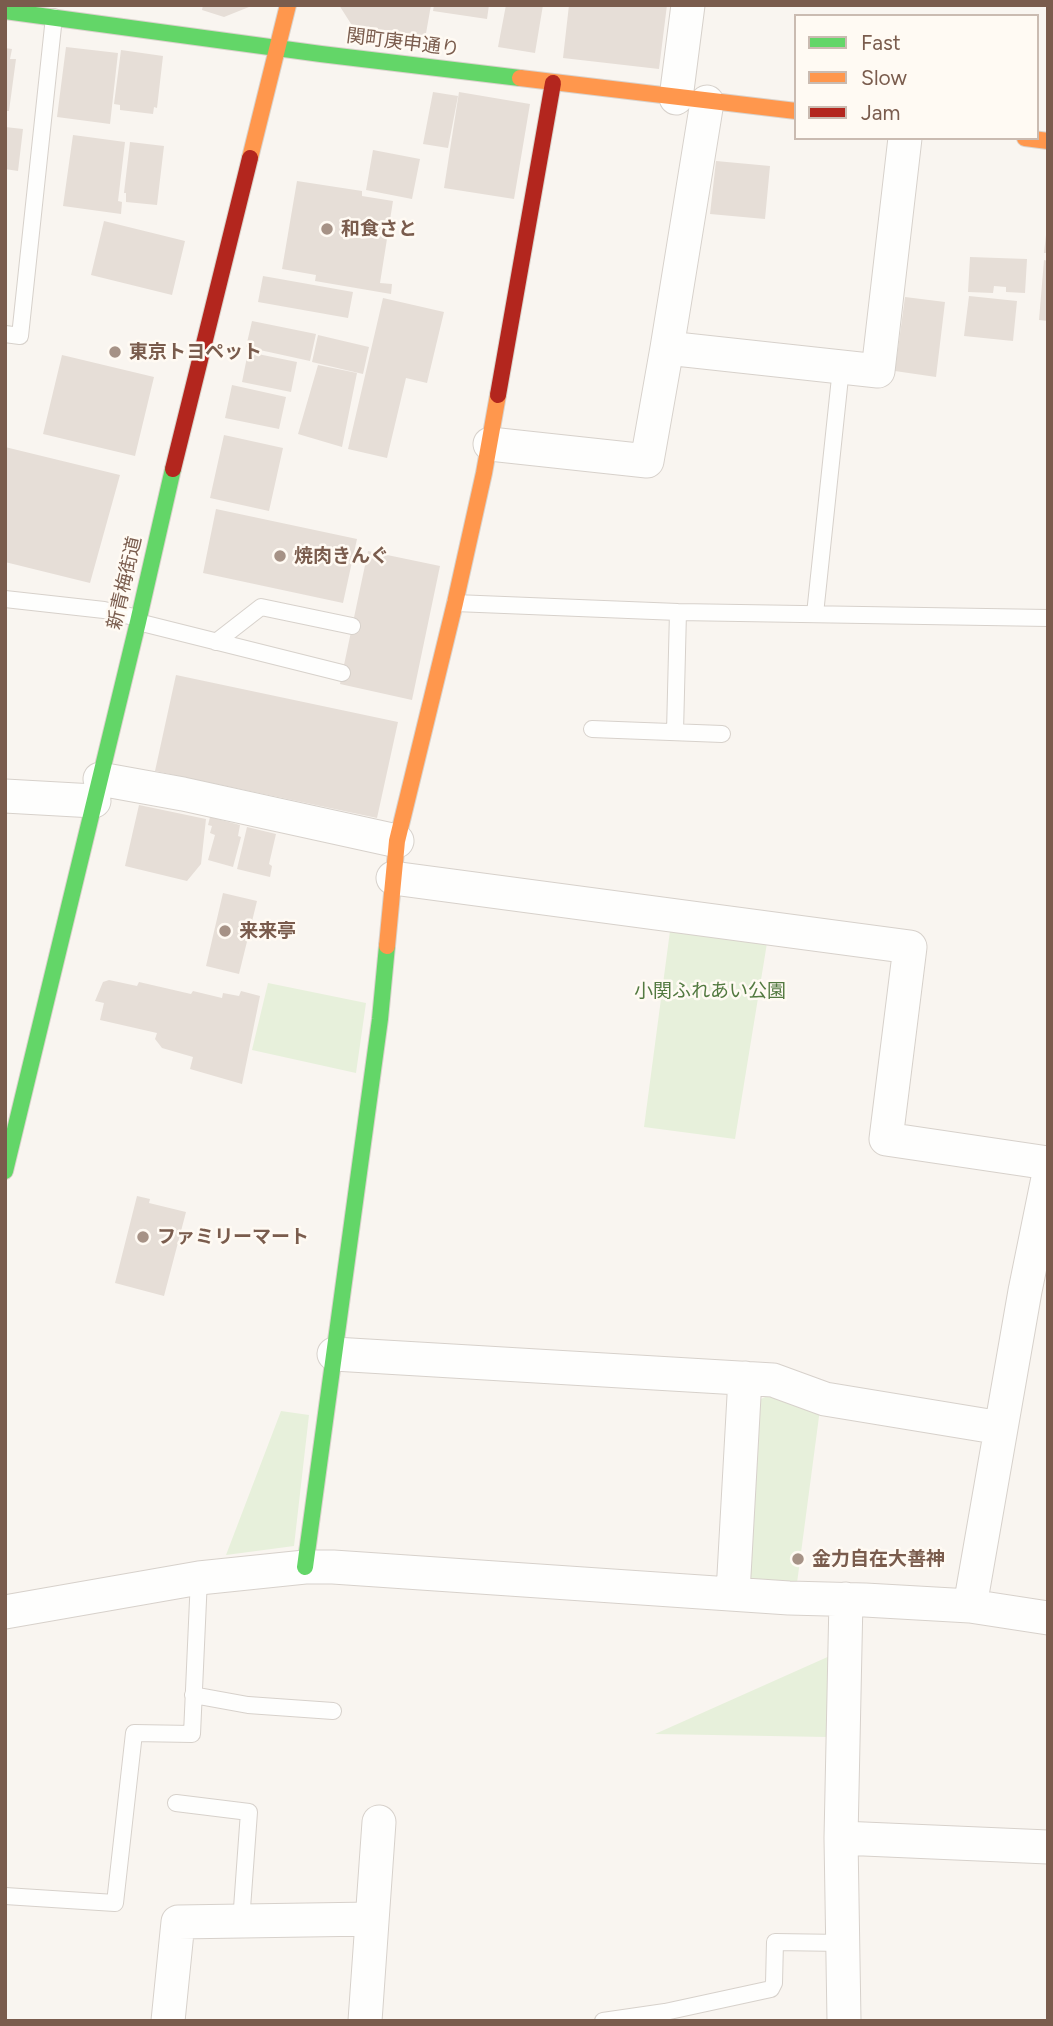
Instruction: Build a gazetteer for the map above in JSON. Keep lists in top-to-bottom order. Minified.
{"streets":{"street":["関町庚申通り","新青梅街道"]},"crossings":[["関町庚申通り","新青梅街道"]],"parks":["小関ふれあい公園"],"places":["和食さと","東京トヨペット","焼肉きんぐ","来来亭","ファミリーマート","金力自在大善神"],"legend":["Fast","Slow","Jam"]}
